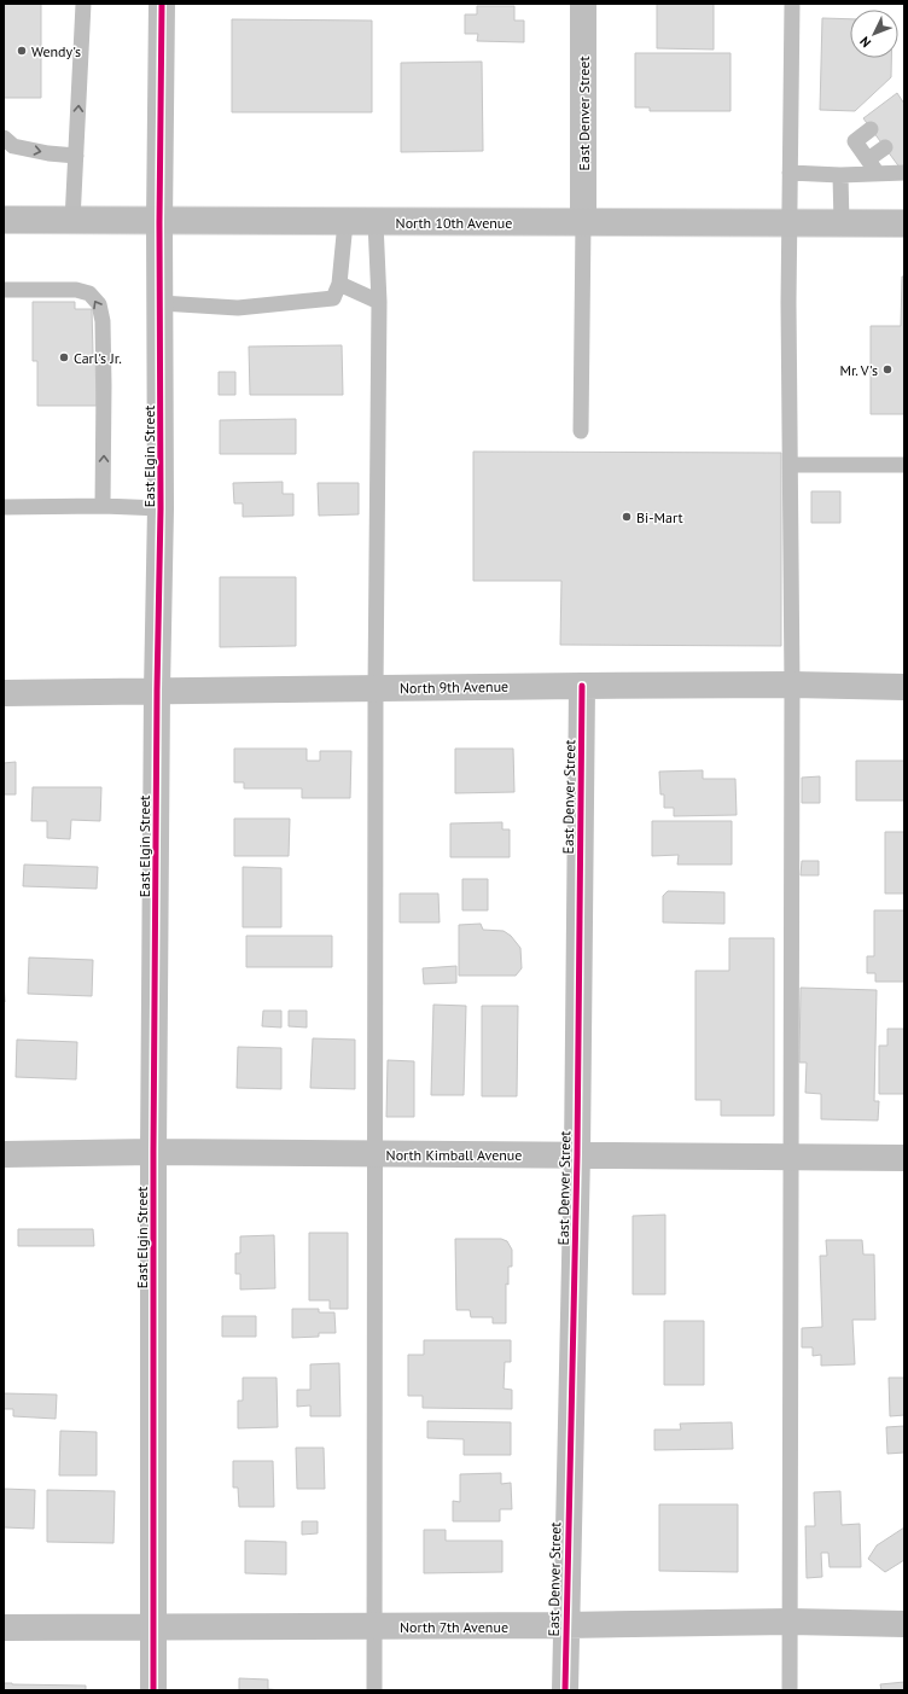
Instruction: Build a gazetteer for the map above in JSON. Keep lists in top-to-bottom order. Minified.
{"streets":{"main road":["North 10th Avenue"],"street":["East Denver Street","East Elgin Street","North 9th Avenue","North Kimball Avenue","North 7th Avenue"]},"crossings":[["East Denver Street","North 10th Avenue"],["East Denver Street","North 9th Avenue"],["East Denver Street","North Kimball Avenue"],["East Denver Street","North 7th Avenue"],["North 10th Avenue","East Elgin Street"],["East Elgin Street","North 9th Avenue"],["East Elgin Street","North Kimball Avenue"],["East Elgin Street","North 7th Avenue"]],"places":["Wendy's","Carl's Jr.","Mr. V's","Bi-Mart"],"north":"bottom left"}
